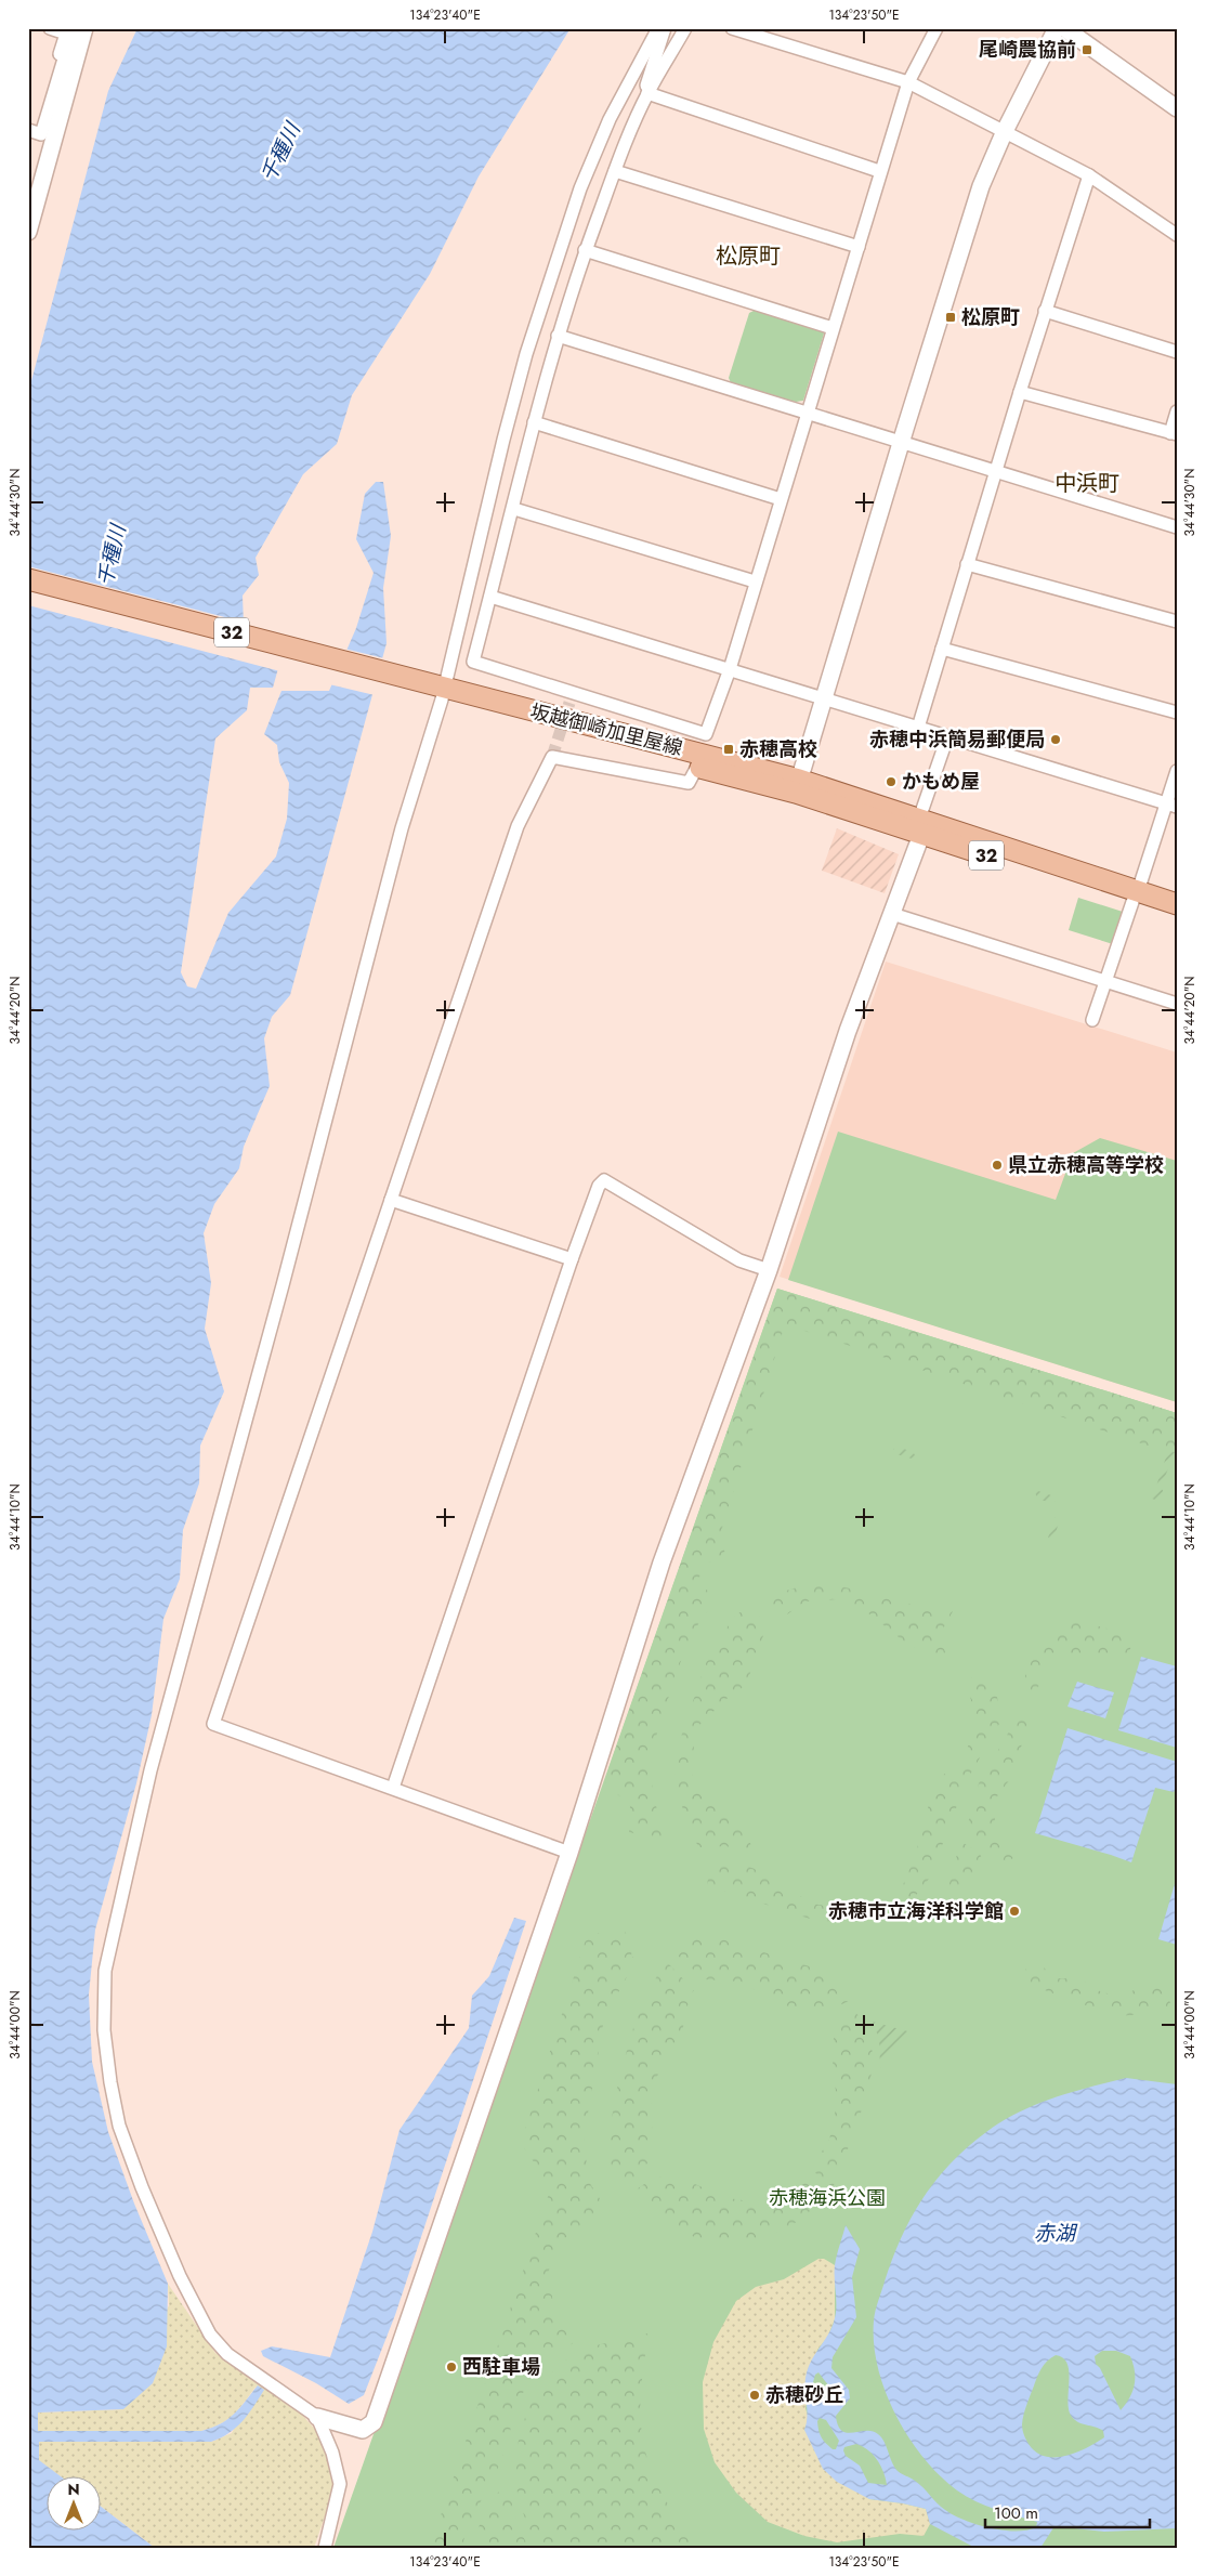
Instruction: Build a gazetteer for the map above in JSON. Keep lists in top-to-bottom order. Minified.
{"streets":{"main road":["32","坂越御崎加里屋線"]},"districts":["松原町","中浜町"],"water":["千種川","赤湖"],"parks":["赤穂海浜公園"],"places":{"transit":["尾崎農協前","松原町","赤穂高校"],"other":["赤穂中浜簡易郵便局","かもめ屋","県立赤穂高等学校","赤穂市立海洋科学館","西駐車場","赤穂砂丘"]},"scale_bar":"100 m","north":"top","coordinates":["134°23'40\"E","134°23'50\"E","34°44'30\"N","34°44'20\"N","34°44'10\"N","34°44'00\"N"]}
